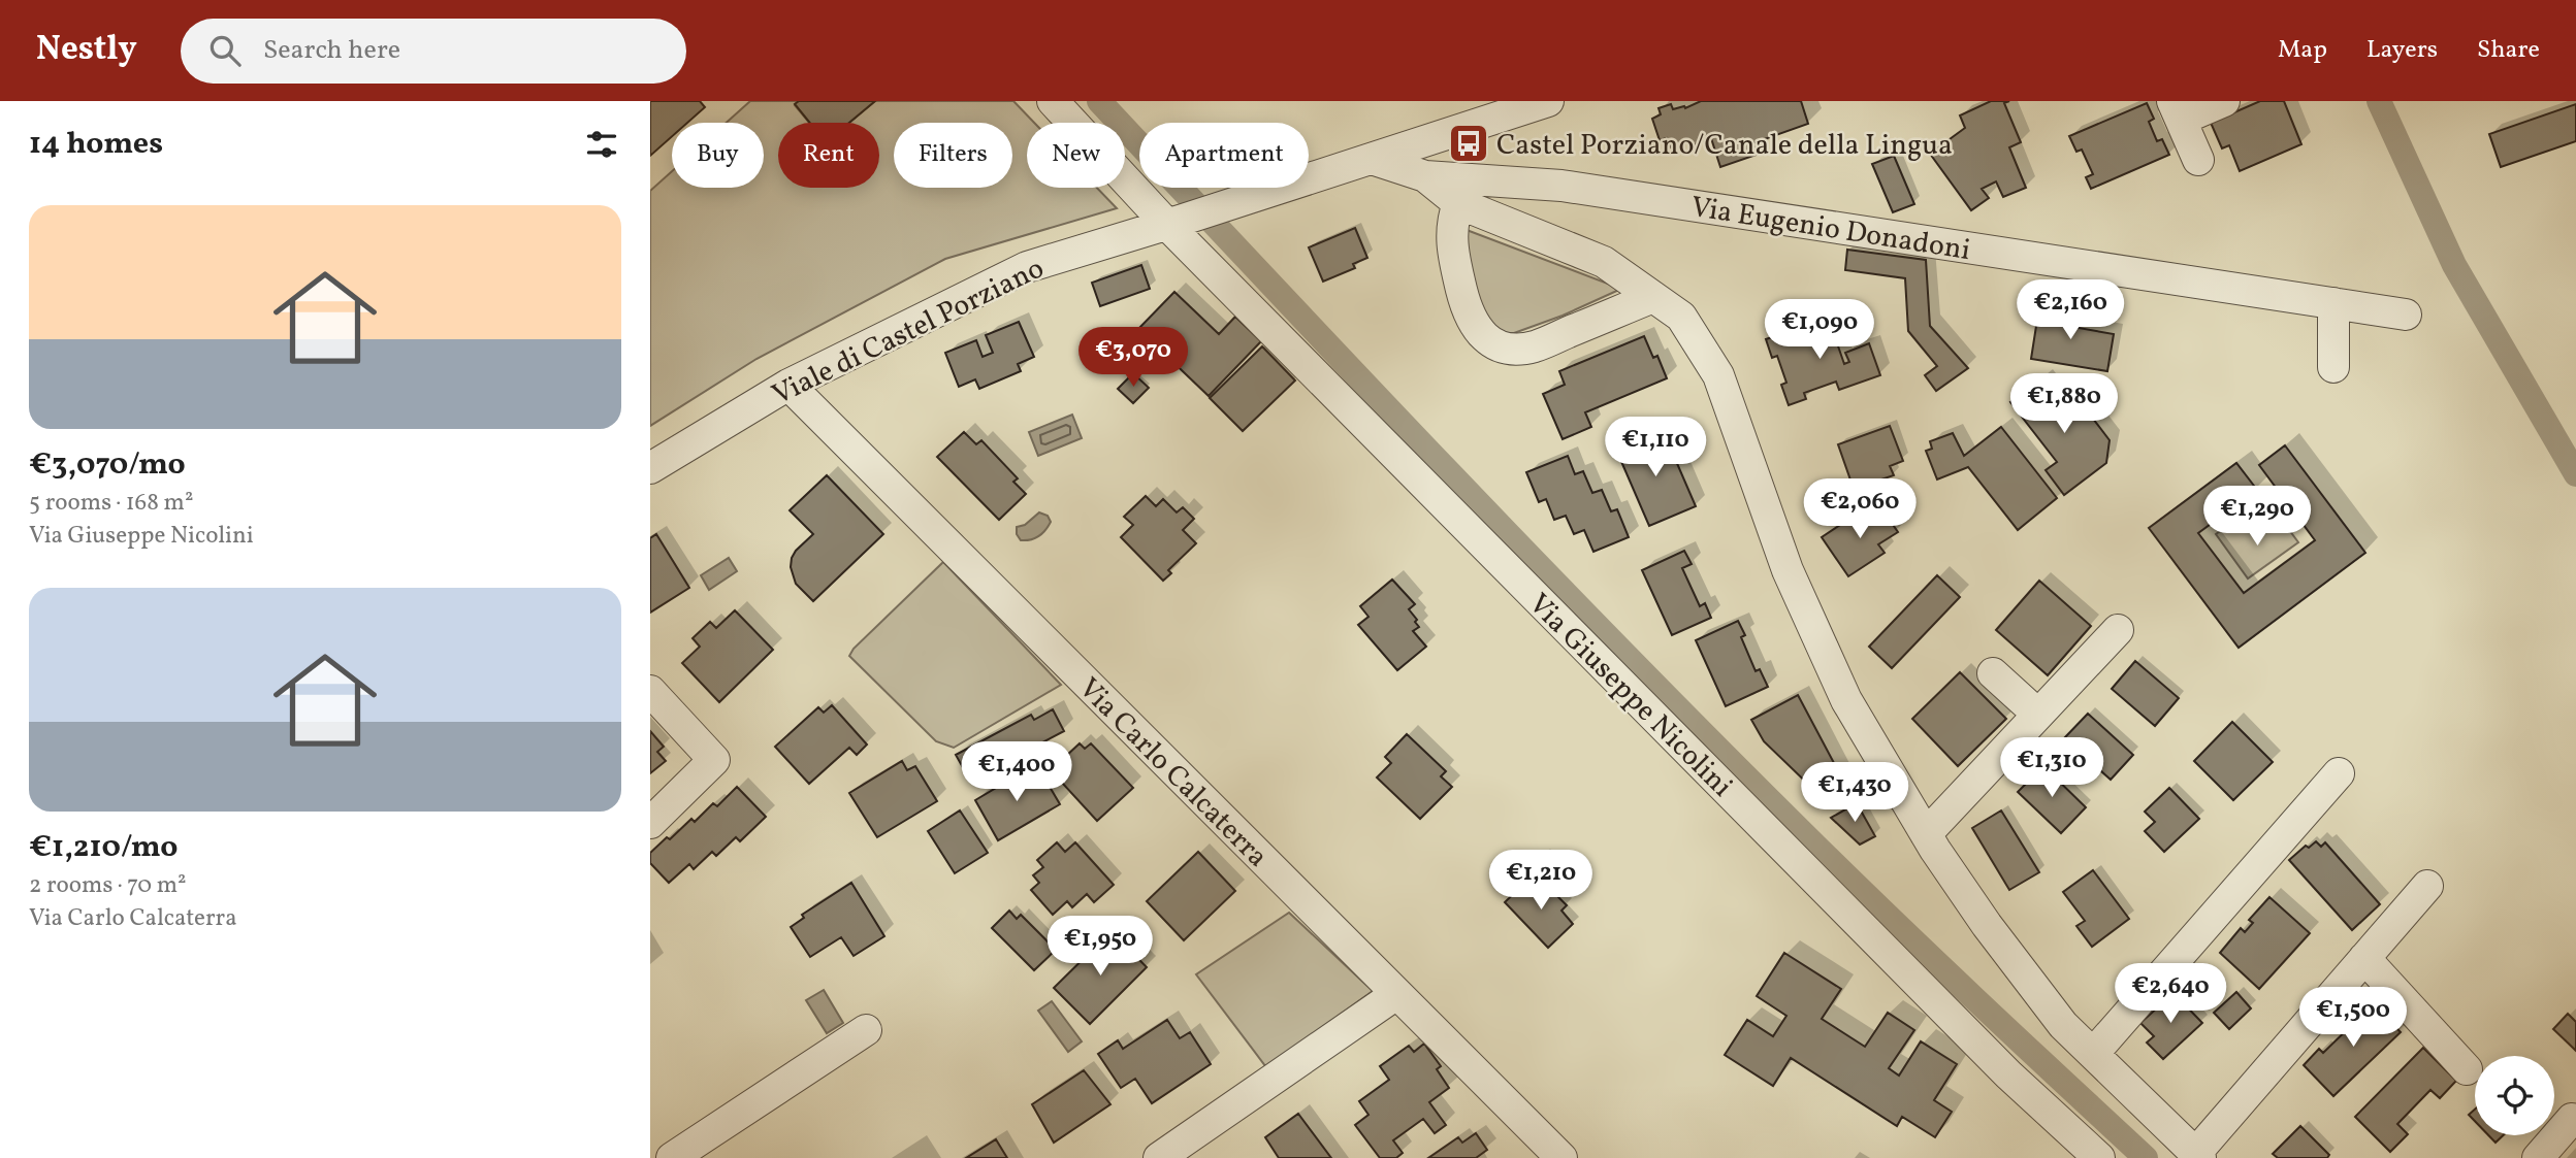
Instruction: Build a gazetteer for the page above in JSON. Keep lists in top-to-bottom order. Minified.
{"streets":{"street":["Via Eugenio Donadoni","Viale di Castel Porziano","Via Giuseppe Nicolini","Via Carlo Calcaterra"]},"crossings":[["Viale di Castel Porziano","Via Giuseppe Nicolini"],["Viale di Castel Porziano","Via Carlo Calcaterra"]],"places":{"bus stop":["Castel Porziano/Canale della Lingua"]},"page":{"header":"Nestly","search":"Search here","nav":["Map","Layers","Share"],"heading":"14 homes","chip":["Buy","Rent","Filters","New","Apartment"],"list":[{"name":"€3,070/mo","note":"5 rooms · 168 m² · Via Giuseppe Nicolini"},{"name":"€1,210/mo","note":"2 rooms · 70 m² · Via Carlo Calcaterra"}],"price":["€2,160","€1,090","€3,070","€1,880","€1,110","€2,060","€1,290","€1,310","€1,400","€1,430","€1,210","€1,950","€2,640","€1,500"]}}
